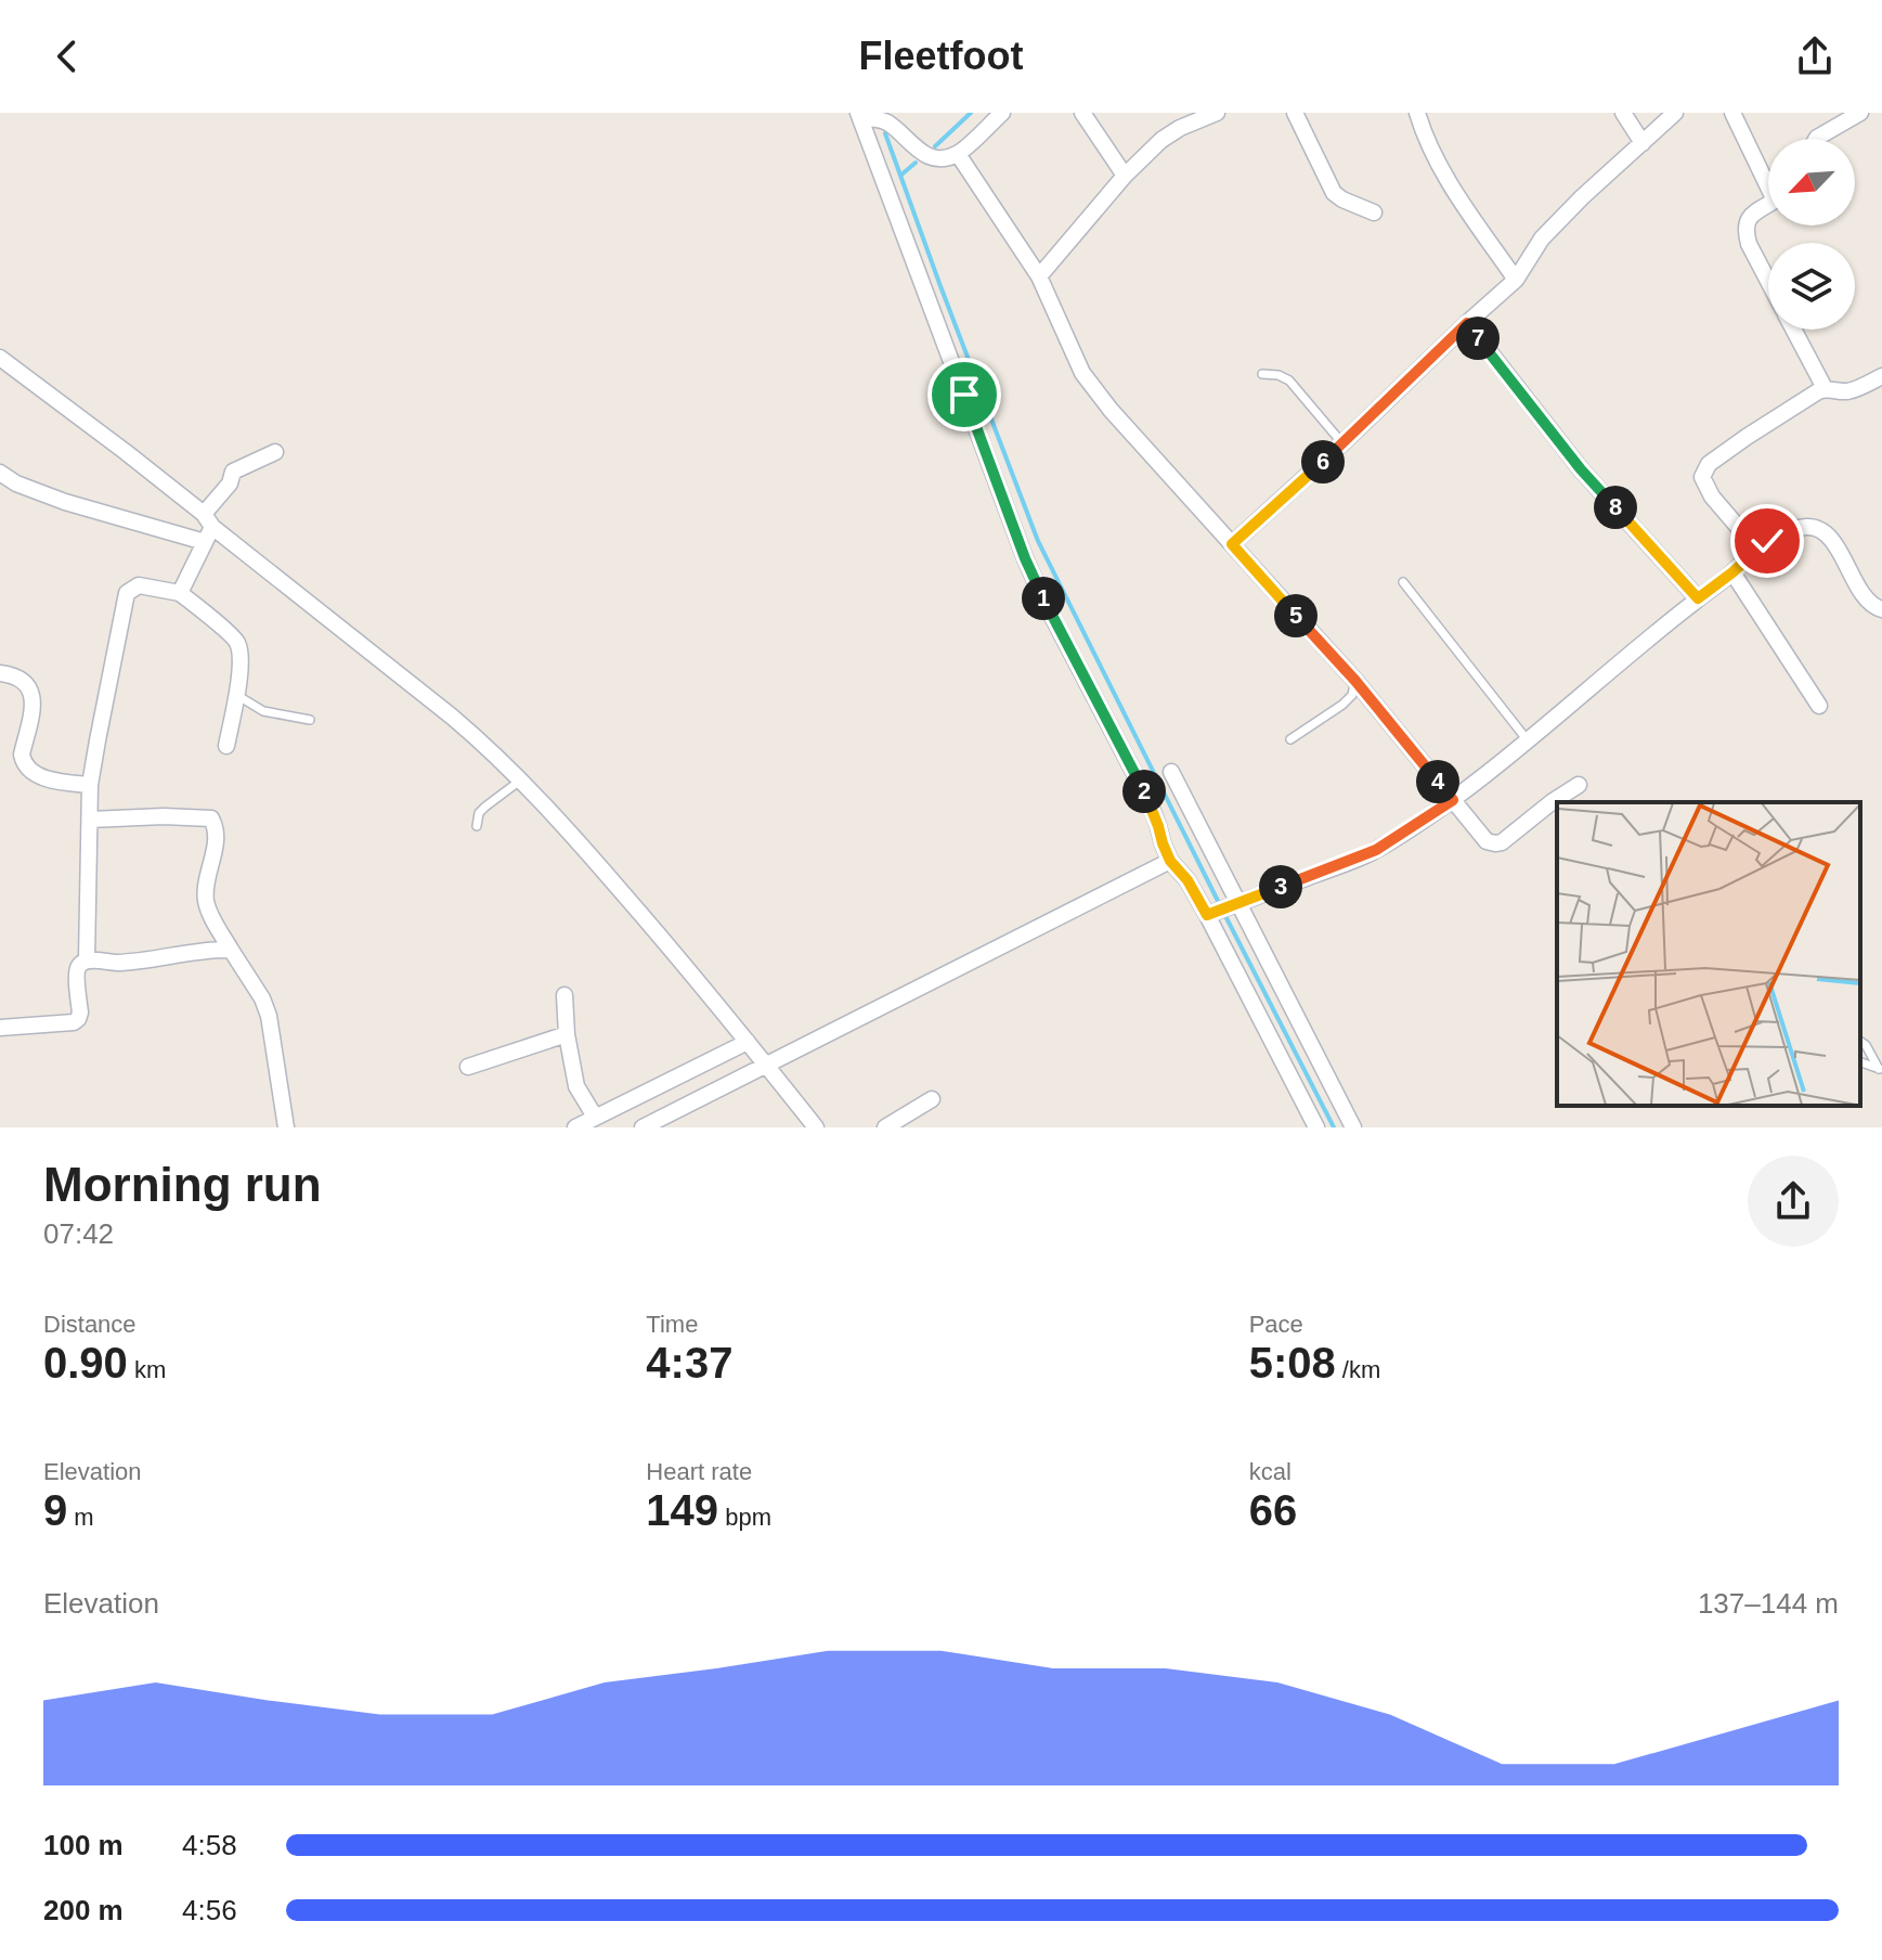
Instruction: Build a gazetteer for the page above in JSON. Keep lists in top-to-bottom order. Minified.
{"north":"bottom left","page":{"header":"Fleetfoot","pins":["7","6","8","1","5","4","2","3"],"heading":["Morning run","07:42"],"stats":[["Distance","0.90 km"],["Time","4:37"],["Pace","5:08 /km"],["Elevation","9 m"],["Heart rate","149 bpm"],["kcal","66"]],"chart":["Elevation","137–144 m"],"list":[{"name":"100 m","note":"4:58"},{"name":"200 m","note":"4:56"}]}}
